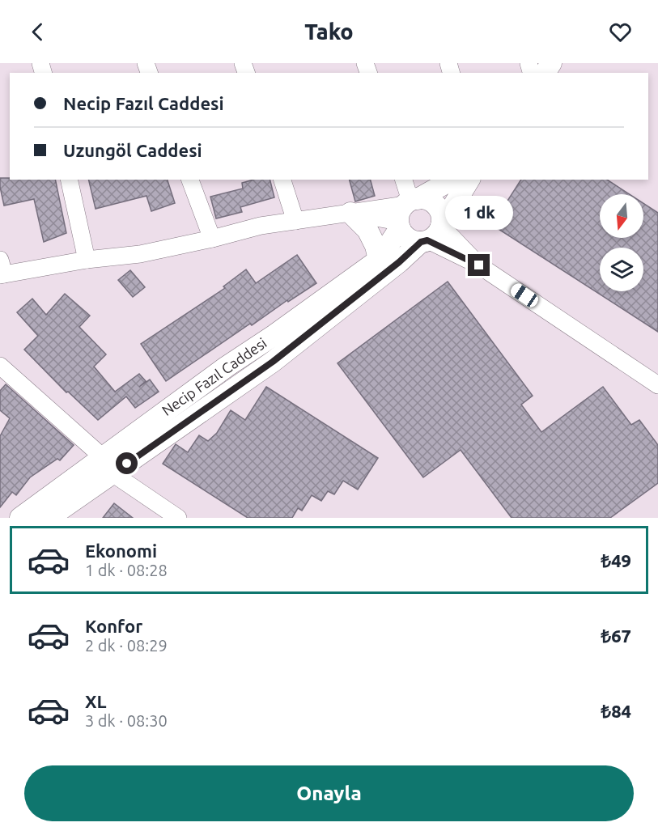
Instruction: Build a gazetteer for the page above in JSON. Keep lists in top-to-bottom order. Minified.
{"streets":{"street":["Necip Fazıl Caddesi"]},"north":"bottom","page":{"header":"Tako","banner":["Necip Fazıl Caddesi","Uzungöl Caddesi"],"bubble":"1 dk","list":[{"name":"Ekonomi","note":"1 dk · 08:28","value":"₺49"},{"name":"Konfor","note":"2 dk · 08:29","value":"₺67"},{"name":"XL","note":"3 dk · 08:30","value":"₺84"}],"buttons":"Onayla"}}
